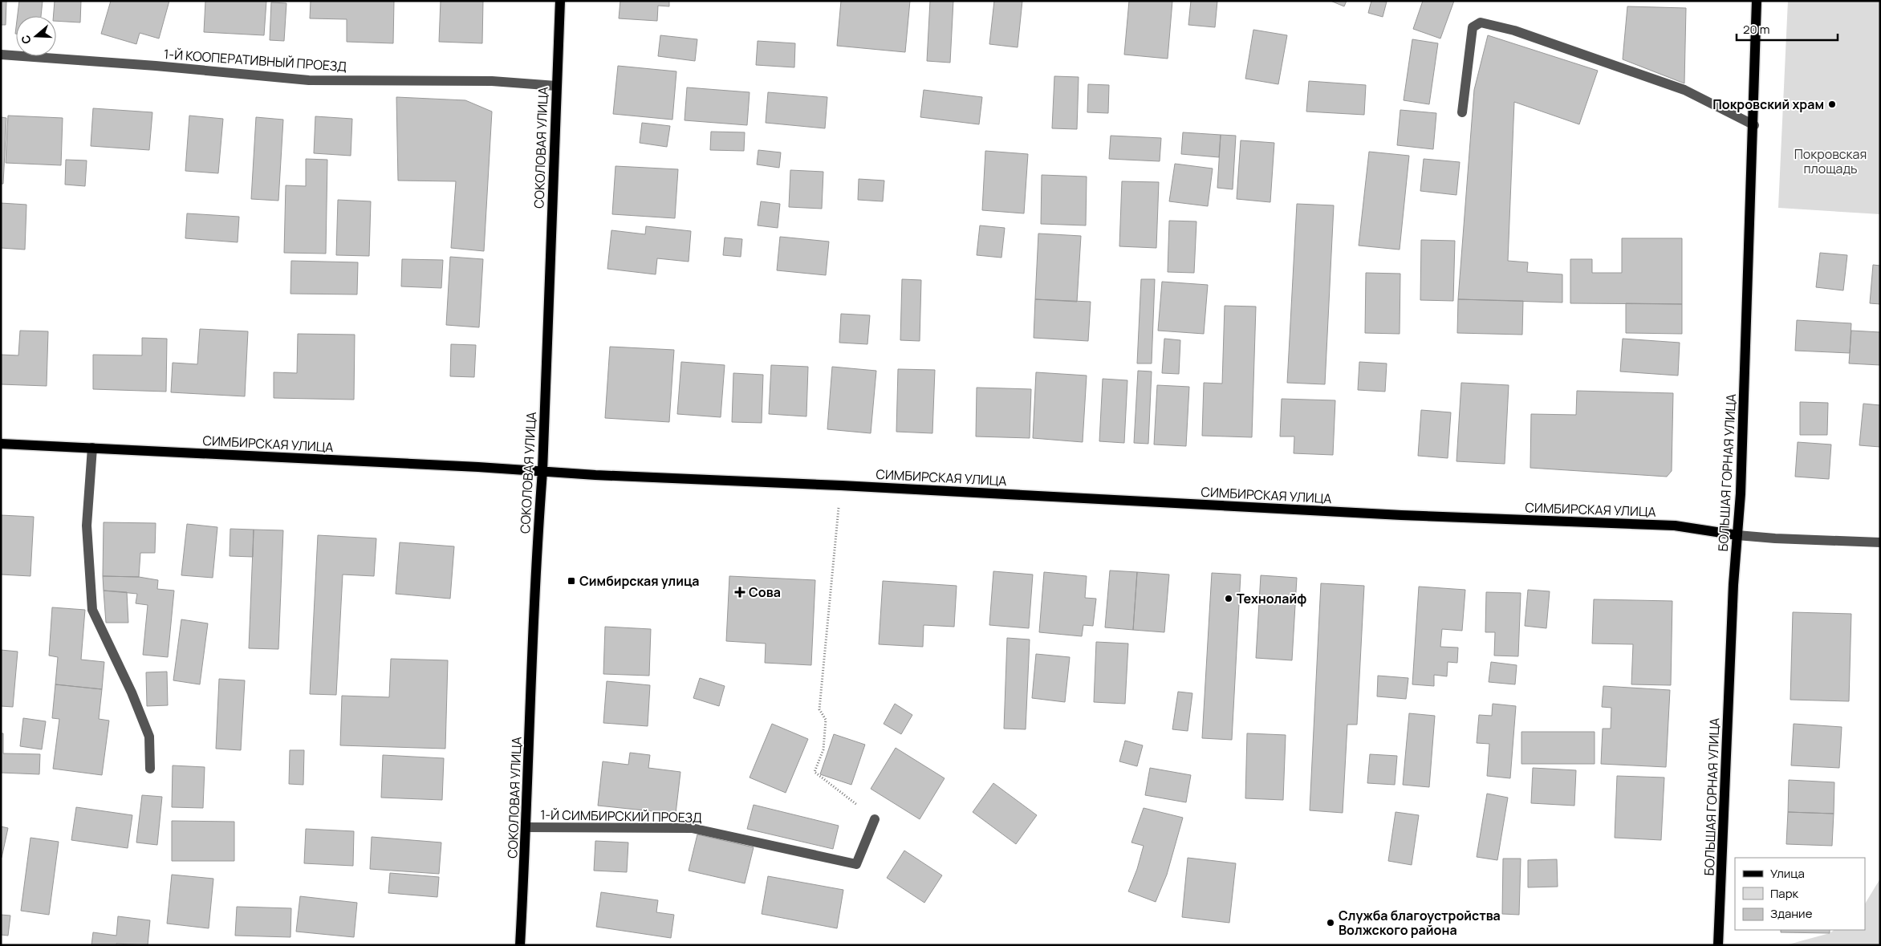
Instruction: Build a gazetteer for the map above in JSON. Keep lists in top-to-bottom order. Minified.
{"streets":{"main road":["СОКОЛОВАЯ УЛИЦА","СИМБИРСКАЯ УЛИЦА","БОЛЬШАЯ ГОРНАЯ УЛИЦА"],"street":["1-Й КООПЕРАТИВНЫЙ ПРОЕЗД","1-Й СИМБИРСКИЙ ПРОЕЗД"]},"crossings":[["1-Й КООПЕРАТИВНЫЙ ПРОЕЗД","СОКОЛОВАЯ УЛИЦА"],["СОКОЛОВАЯ УЛИЦА","СИМБИРСКАЯ УЛИЦА"],["СОКОЛОВАЯ УЛИЦА","1-Й СИМБИРСКИЙ ПРОЕЗД"],["СИМБИРСКАЯ УЛИЦА","БОЛЬШАЯ ГОРНАЯ УЛИЦА"]],"parks":["Покровская площадь"],"places":{"other":["Покровский храм","Технолайф","Служба благоустройства Волжского района"],"transit":["Симбирская улица"],"health":["Сова"]},"legend":["Улица","Парк","Здание"],"scale_bar":"20 m","north":"left"}
